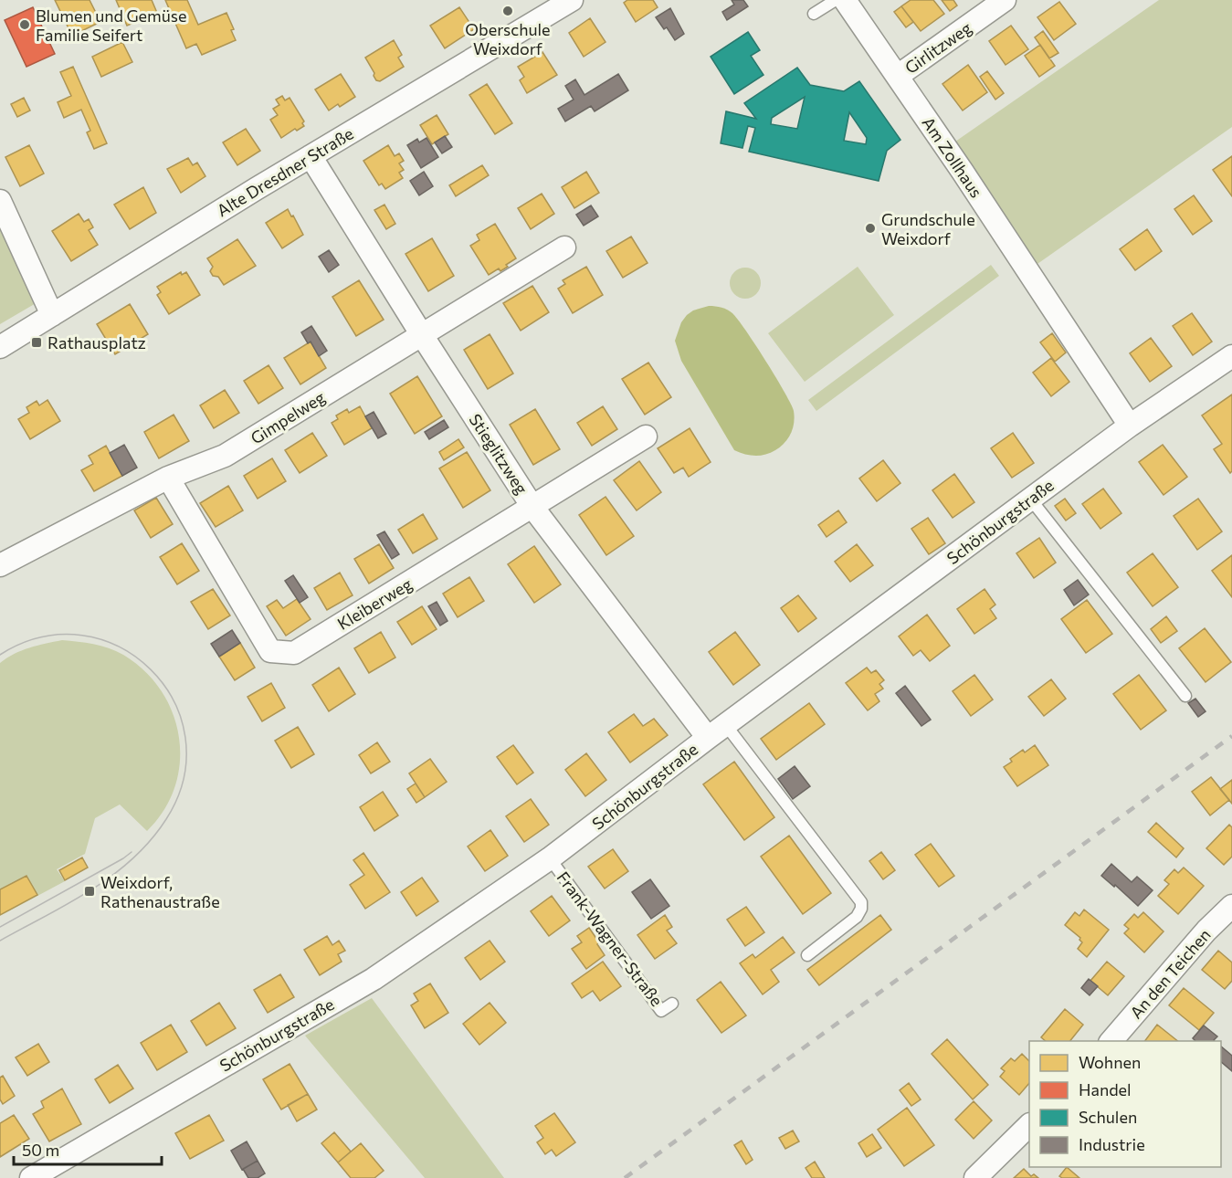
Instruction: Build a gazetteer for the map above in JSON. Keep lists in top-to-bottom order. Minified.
{"streets":{"street":["Girlitzweg","Am Zollhaus","Alte Dresdner Straße","Gimpelweg","Stieglitzweg","Schönburgstraße","Kleiberweg","An den Teichen"],"lane":["Frank-Wagner-Straße"]},"crossings":[["Girlitzweg","Am Zollhaus"],["Am Zollhaus","Schönburgstraße"],["Alte Dresdner Straße","Stieglitzweg"],["Gimpelweg","Stieglitzweg"],["Gimpelweg","Kleiberweg"],["Stieglitzweg","Schönburgstraße"],["Stieglitzweg","Kleiberweg"],["Schönburgstraße","Frank-Wagner-Straße"]],"places":{"other":["Oberschule Weixdorf","Blumen und Gemüse Familie Seifert","Grundschule Weixdorf"],"transit":["Rathausplatz","Weixdorf, Rathenaustraße"]},"legend":["Wohnen","Handel","Schulen","Industrie"],"scale_bar":"50 m"}
